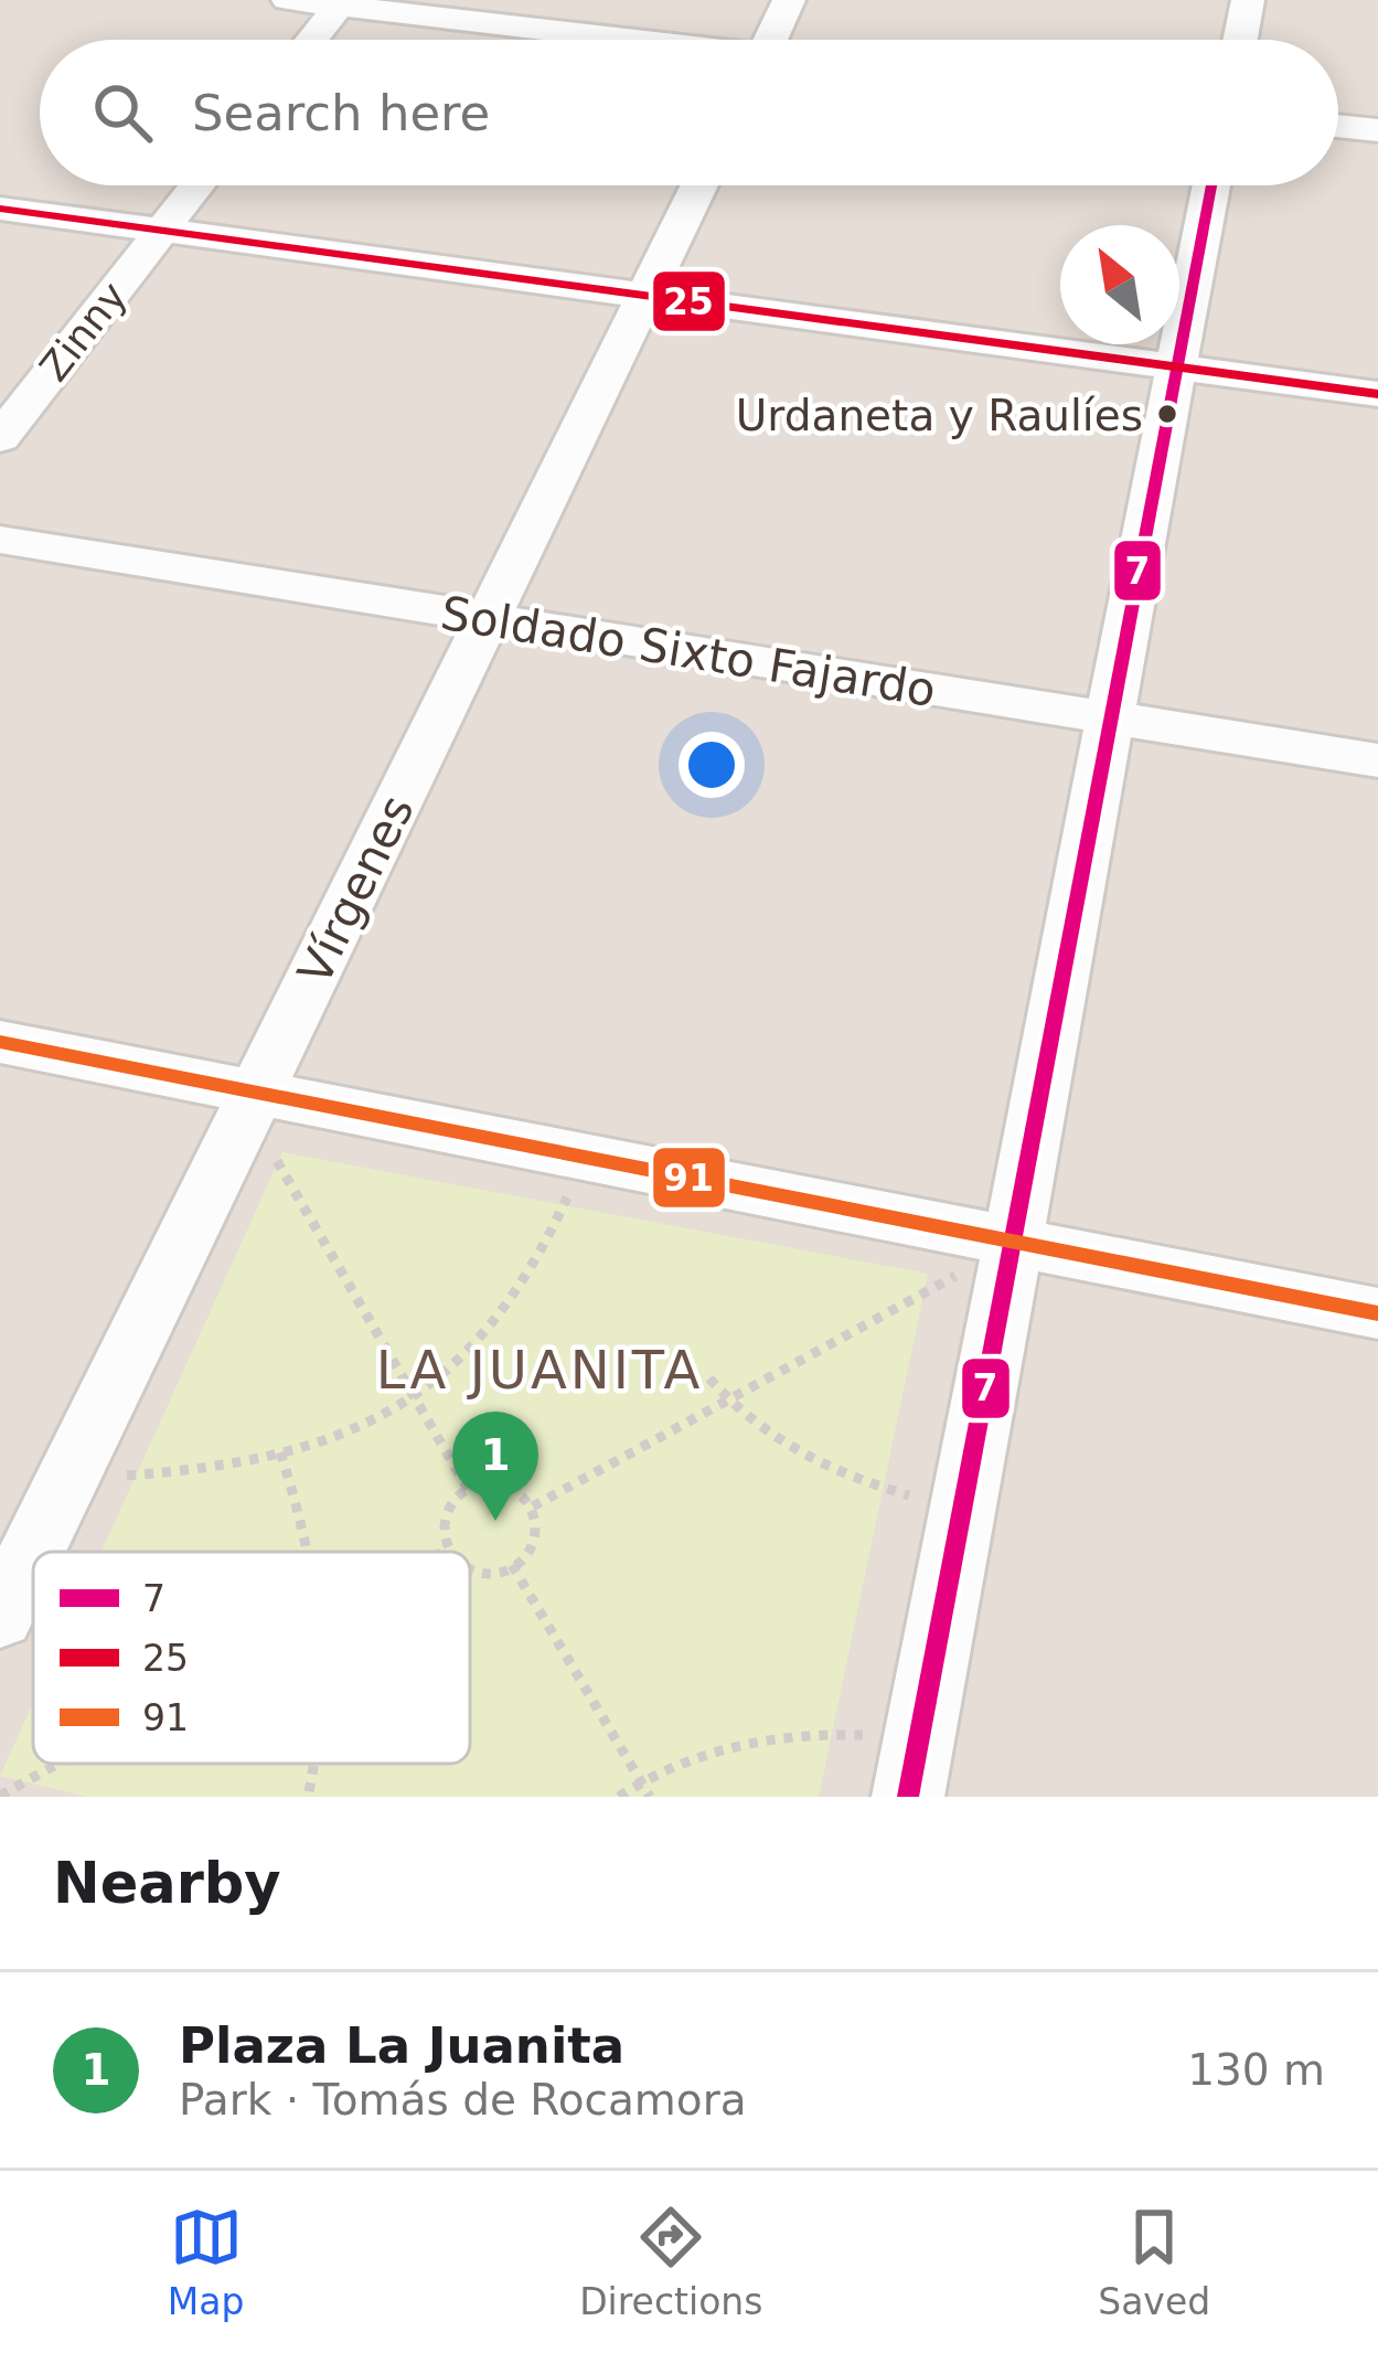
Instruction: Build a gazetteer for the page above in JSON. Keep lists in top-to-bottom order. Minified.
{"streets":{"street":["Zinny","Soldado Sixto Fajardo","Vírgenes"]},"crossings":[["Soldado Sixto Fajardo","Vírgenes"]],"districts":["LA JUANITA"],"places":["Urdaneta y Raulíes"],"lines":["transit line 7","transit line 25","transit line 91"],"legend":["7","25","91"],"north":"top left","page":{"search":"Search here","pins":"1","heading":"Nearby","list":[{"mark":"1","name":"Plaza La Juanita","note":"Park · Tomás de Rocamora","value":"130 m"}],"nav":["Map","Directions","Saved"]}}
